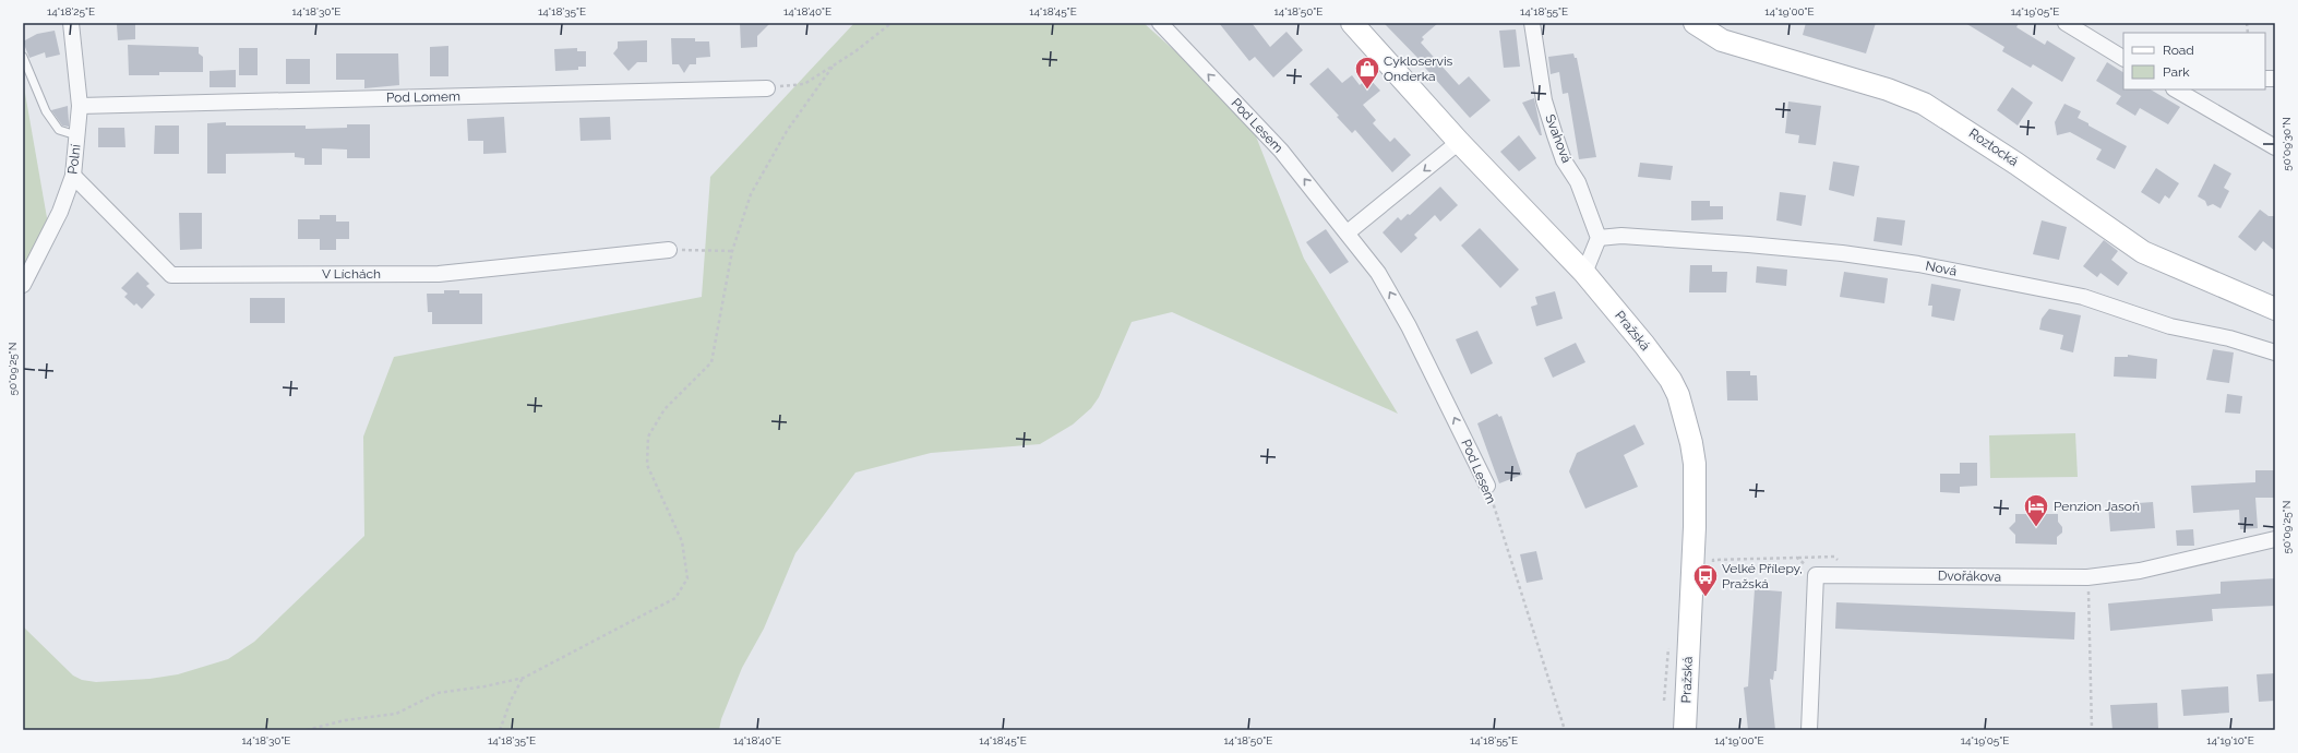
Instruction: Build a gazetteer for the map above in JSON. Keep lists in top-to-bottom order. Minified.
{"streets":{"main road":["Roztocká","Pražská"],"street":["Pod Lomem","Pod Lesem","Svahová","Polní","Nová","V Líchách","Dvořákova"]},"crossings":[["Pod Lomem","Polní"],["Svahová","Nová"],["Polní","V Líchách"]],"one_way":["Pod Lesem"],"places":{"shop":["Cykloservis Onderka"],"hotel":["Penzion Jasoň"],"bus stop":["Velké Přílepy, Pražská"]},"legend":["Road","Park"],"coordinates":["14°18'25\"E","14°18'30\"E","14°18'35\"E","14°18'40\"E","14°18'45\"E","14°18'50\"E","14°18'55\"E","14°19'00\"E","14°19'05\"E","50°09'30\"N","50°09'25\"N","14°19'10\"E"]}
